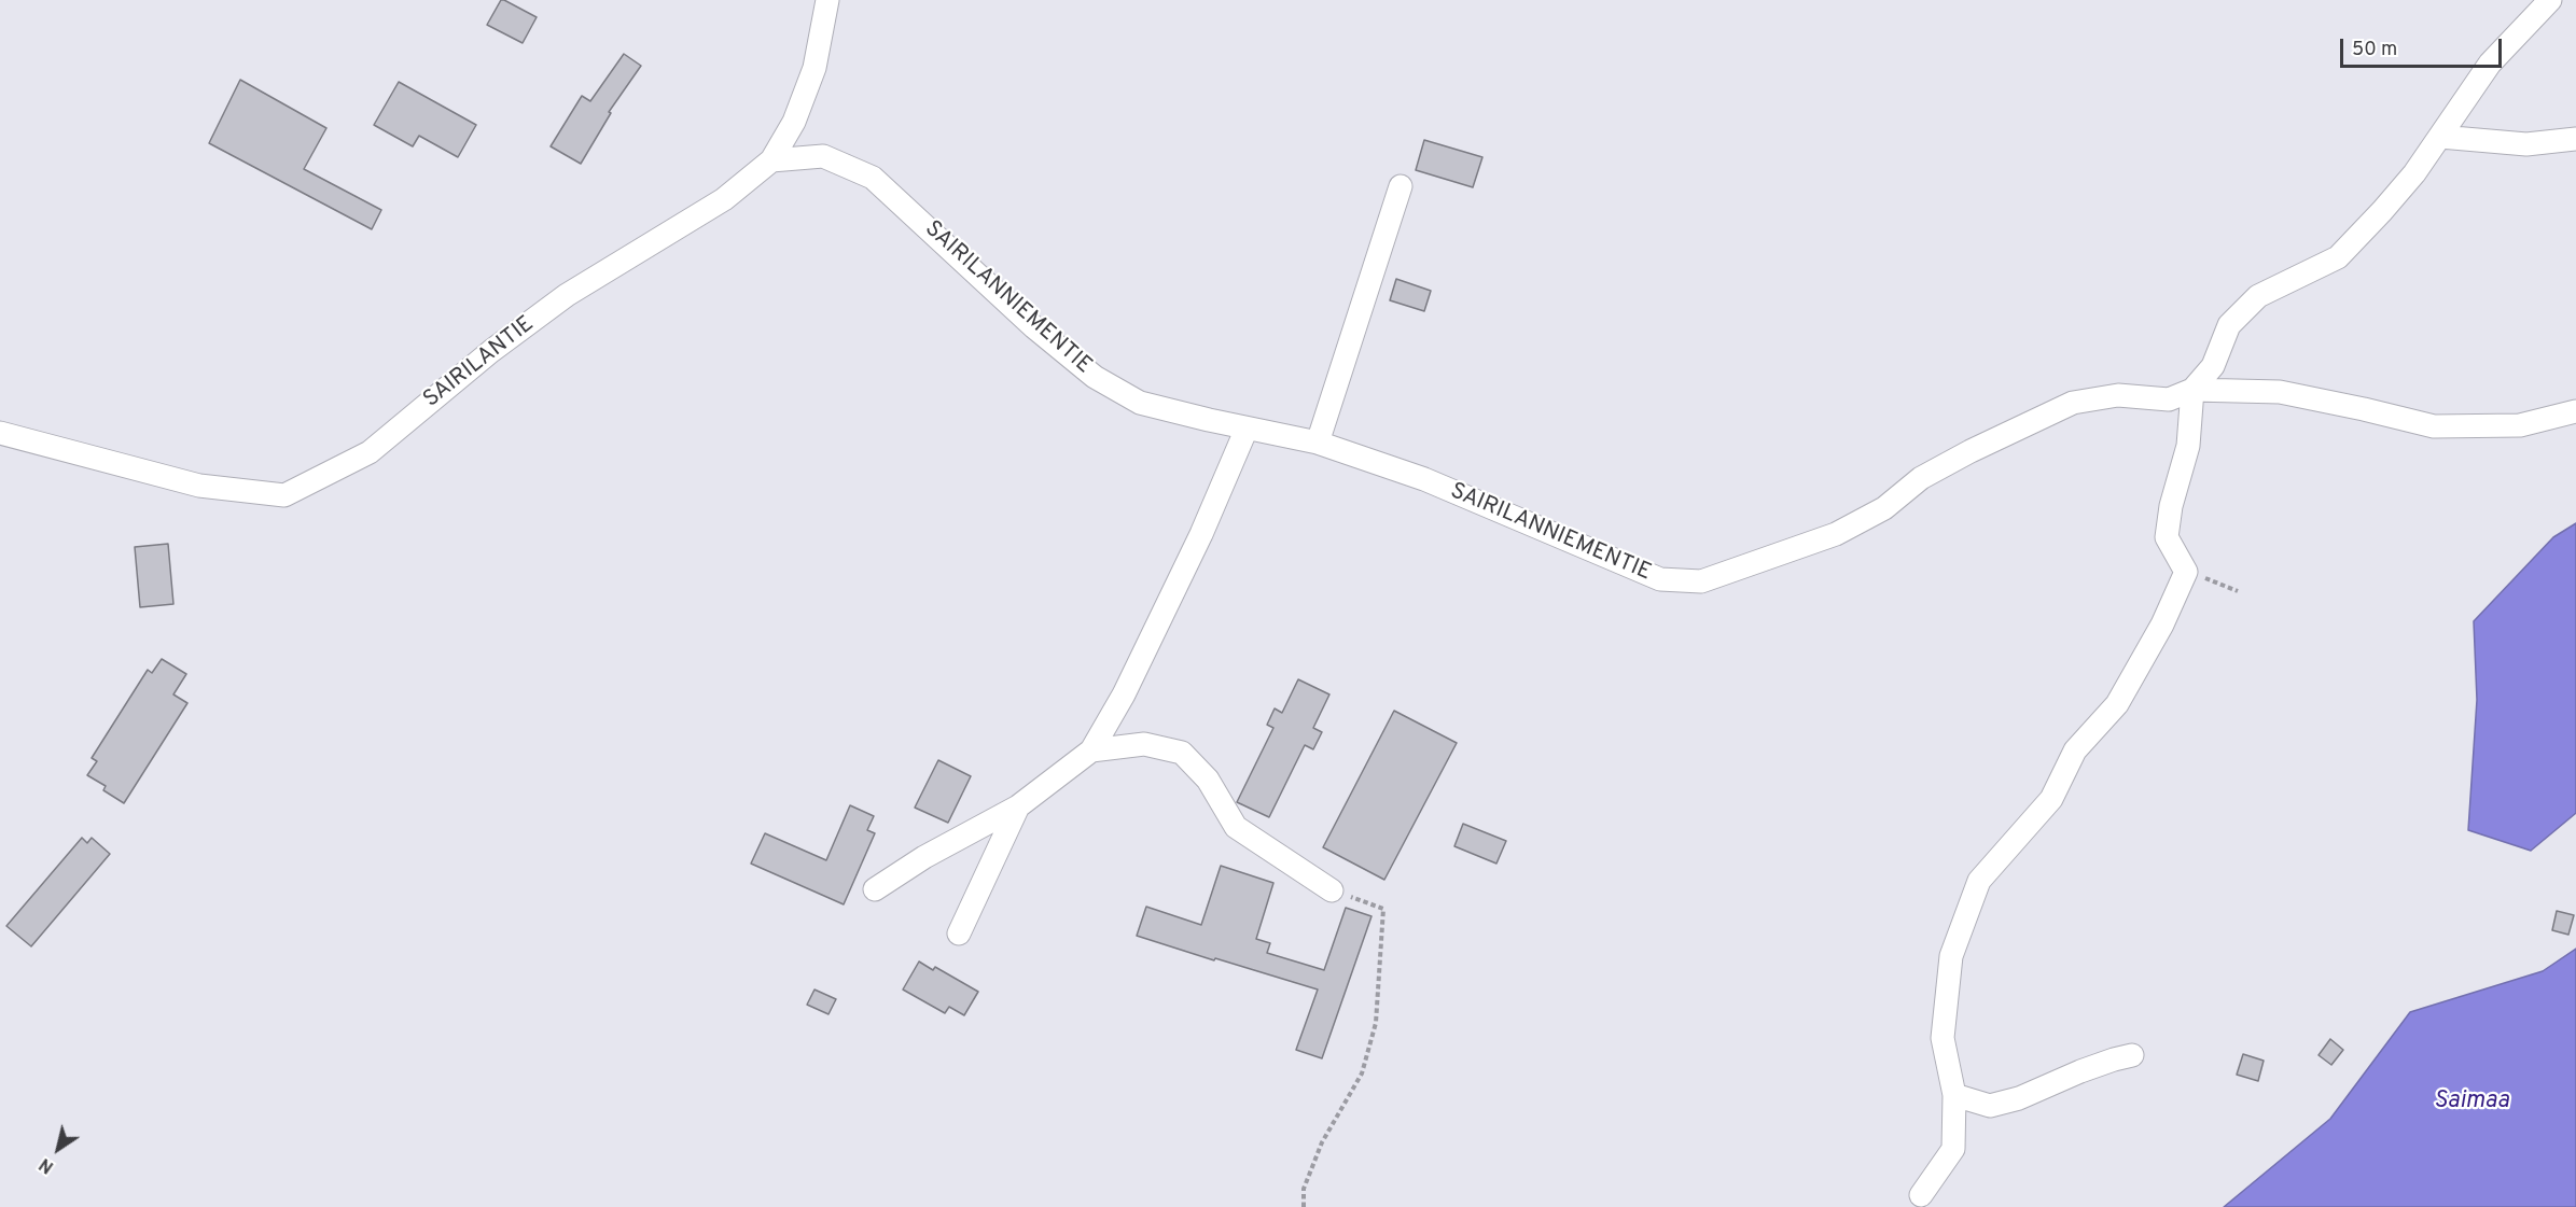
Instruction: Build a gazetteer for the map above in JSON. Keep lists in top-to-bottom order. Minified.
{"streets":{"street":["SAIRILANNIEMENTIE","SAIRILANTIE"]},"crossings":[["SAIRILANNIEMENTIE","SAIRILANTIE"]],"water":["Saimaa"],"scale_bar":"50 m","north":"bottom left"}
